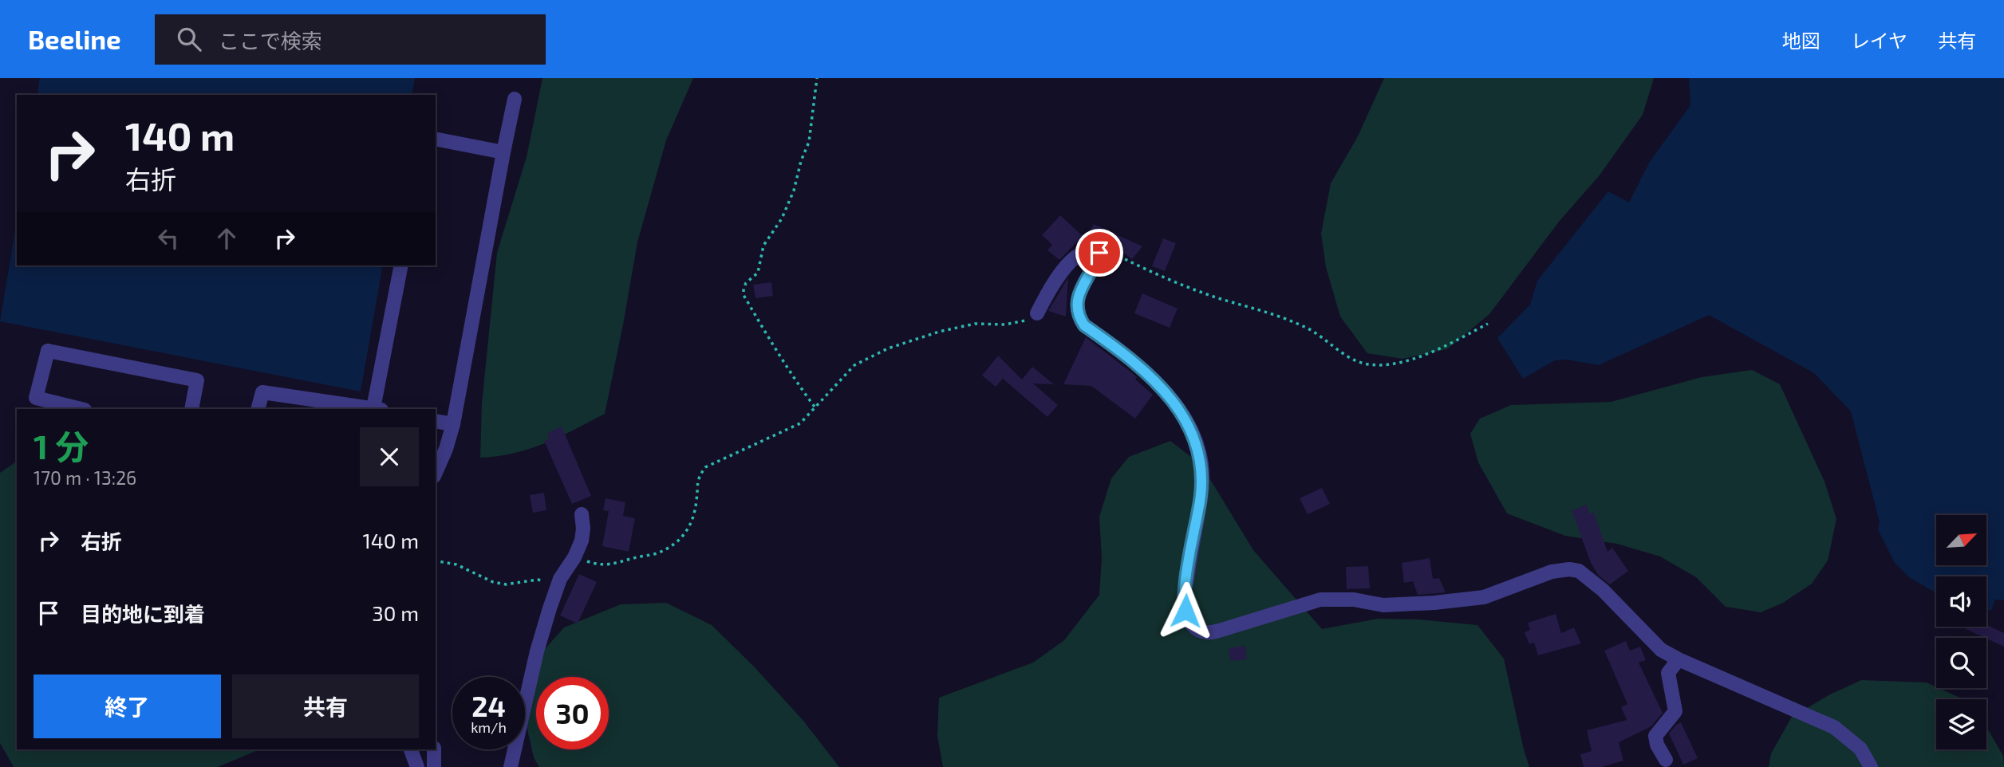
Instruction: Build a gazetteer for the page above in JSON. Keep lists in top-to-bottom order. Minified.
{"north":"top right","page":{"header":"Beeline","search":"ここで検索","nav":["地図","レイヤ","共有"],"turn":["140 m","右折"],"heading":["1 分","170 m · 13:26"],"list":[{"name":"右折","value":"140 m"},{"name":"目的地に到着","value":"30 m"}],"buttons":["終了","共有"],"speed":"24 km/h","limit":"30"}}
